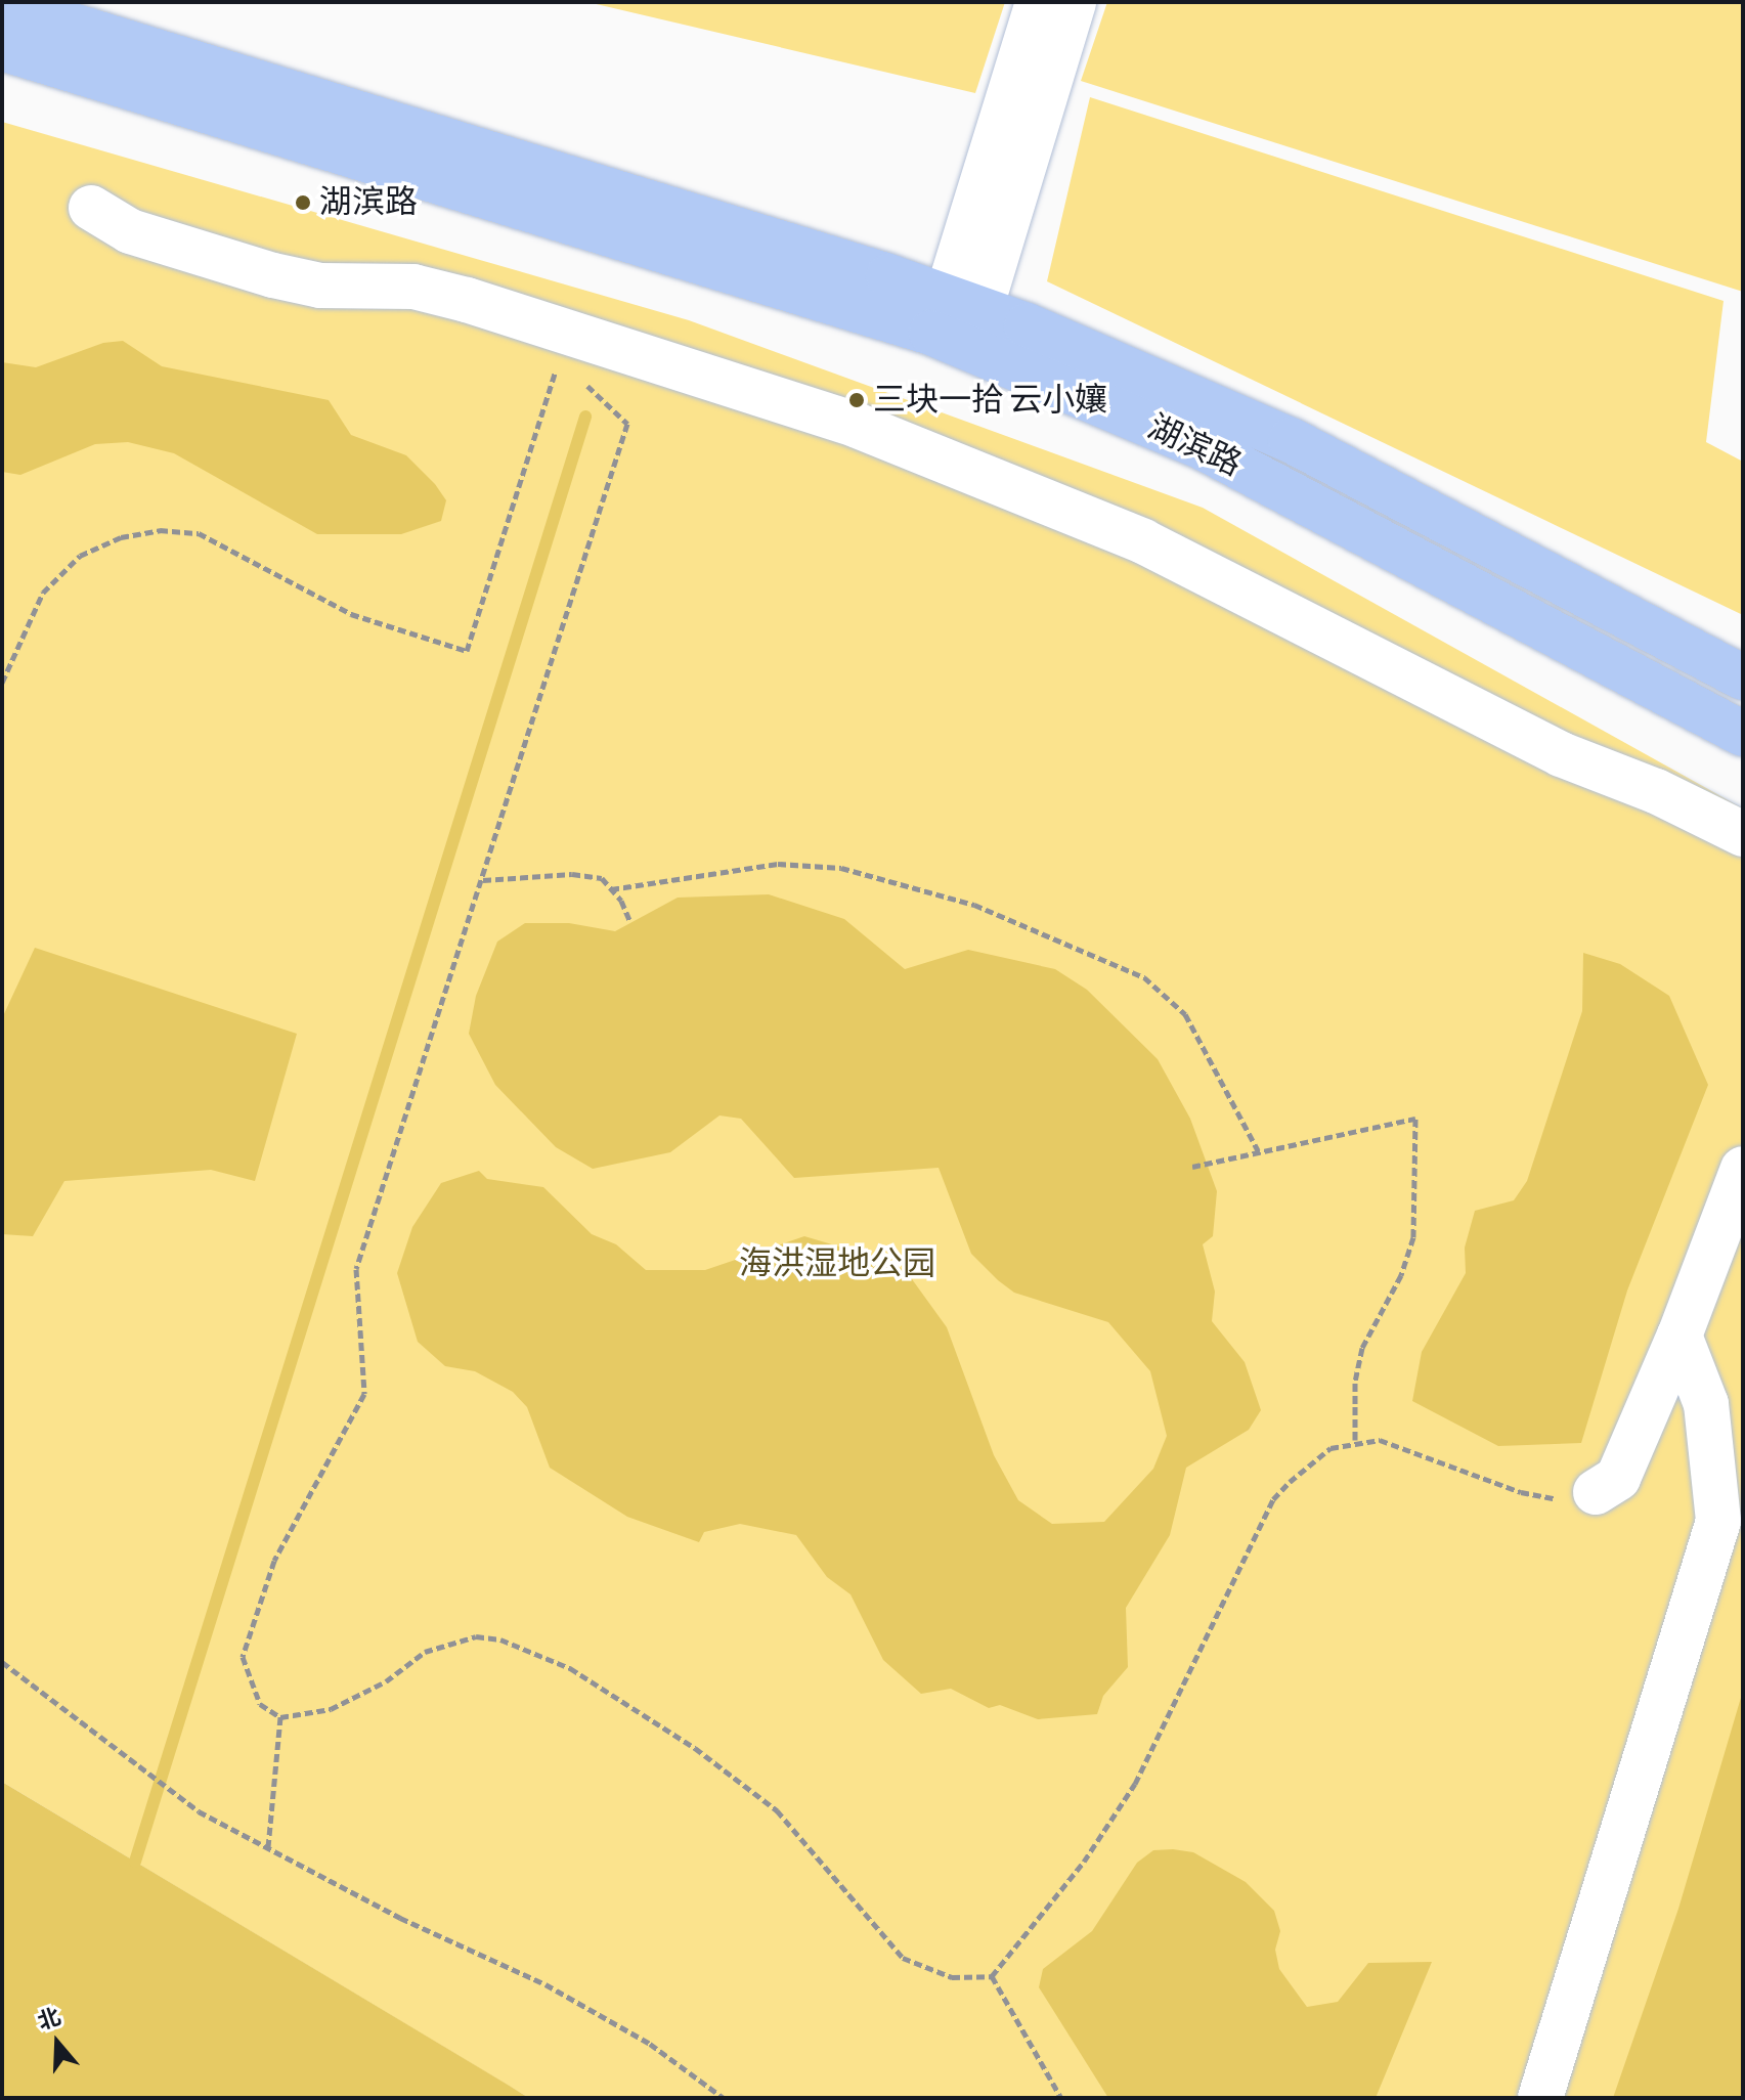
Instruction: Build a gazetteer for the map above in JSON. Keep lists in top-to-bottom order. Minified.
{"streets":{"main road":["湖滨路"]},"parks":["海洪湿地公园"],"places":["湖滨路","三块一拾 云小孃"],"north":"top"}
